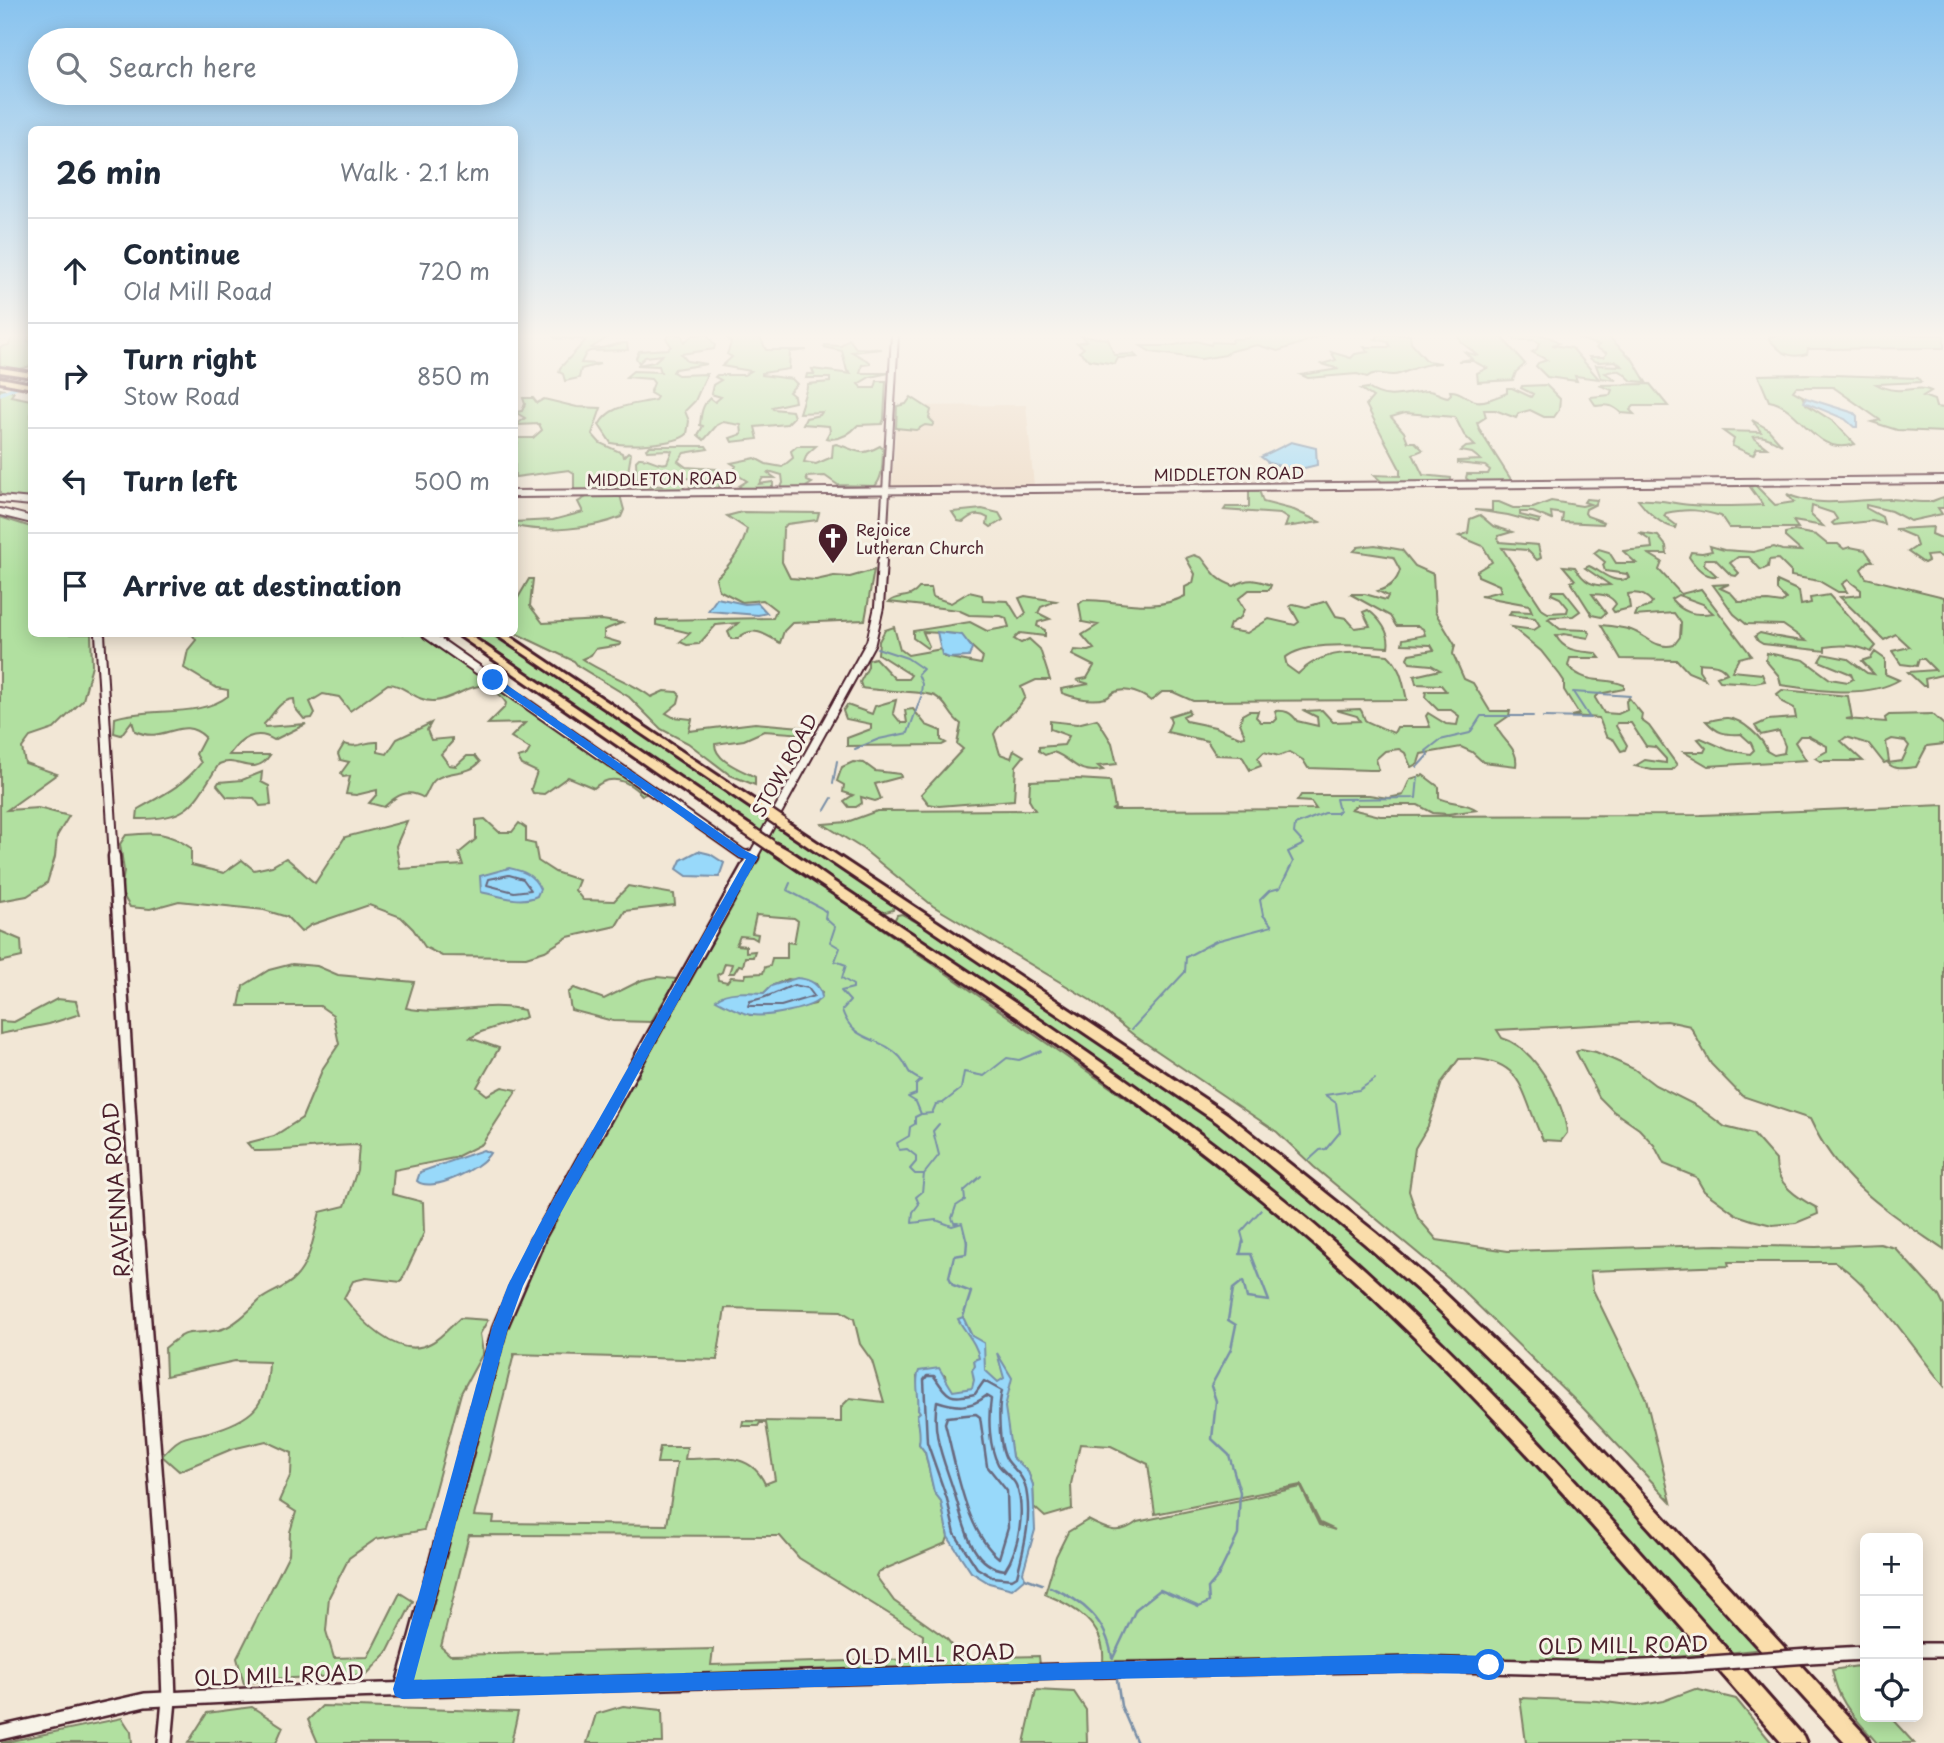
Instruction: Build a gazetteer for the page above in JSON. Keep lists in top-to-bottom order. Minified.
{"streets":{"street":["MIDDLETON ROAD","STOW ROAD","RAVENNA ROAD","OLD MILL ROAD"]},"crossings":[["MIDDLETON ROAD","STOW ROAD"],["STOW ROAD","OLD MILL ROAD"],["RAVENNA ROAD","OLD MILL ROAD"]],"places":{"church":["Rejoice Lutheran Church"]},"page":{"search":"Search here","heading":["26 min","Walk · 2.1 km"],"list":[["Continue","Old Mill Road","720 m"],["Turn right","Stow Road","850 m"],["Turn left","500 m"],"Arrive at destination"],"map_buttons":["+","−"]}}
